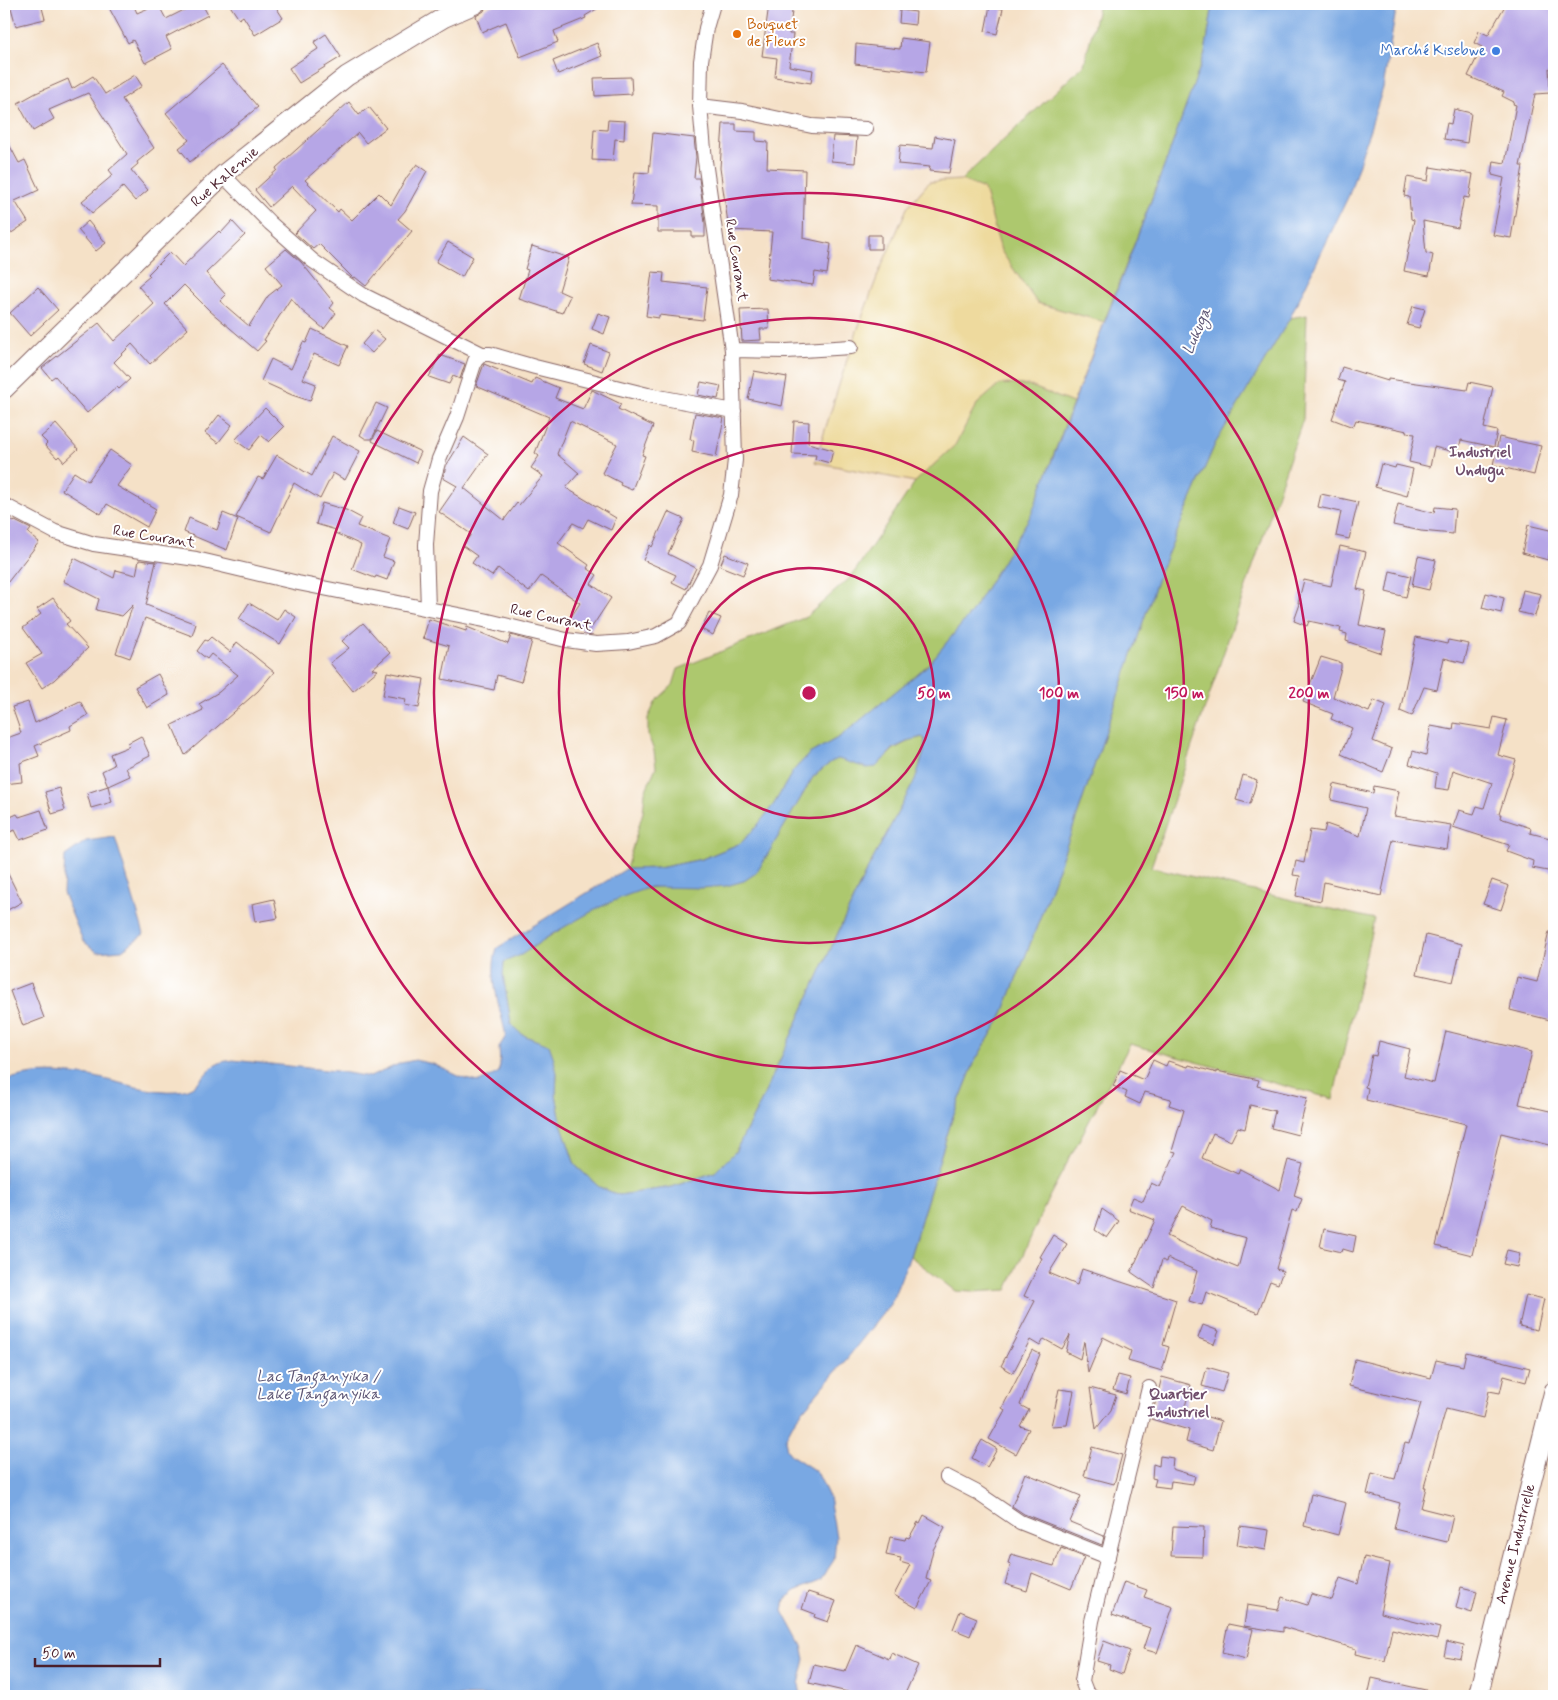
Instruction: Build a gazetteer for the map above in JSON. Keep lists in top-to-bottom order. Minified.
{"streets":{"street":["Rue Kalemie","Rue Courant","Avenue Industrielle"]},"districts":["Industriel Undugu","Quartier Industriel"],"water":["Lukuga","Lac Tanganyika / Lake Tanganyika"],"places":["Bouquet de Fleurs","Marché Kisebwe"],"scale_bar":"50 m","rings":["50 m","100 m","150 m","200 m"]}
